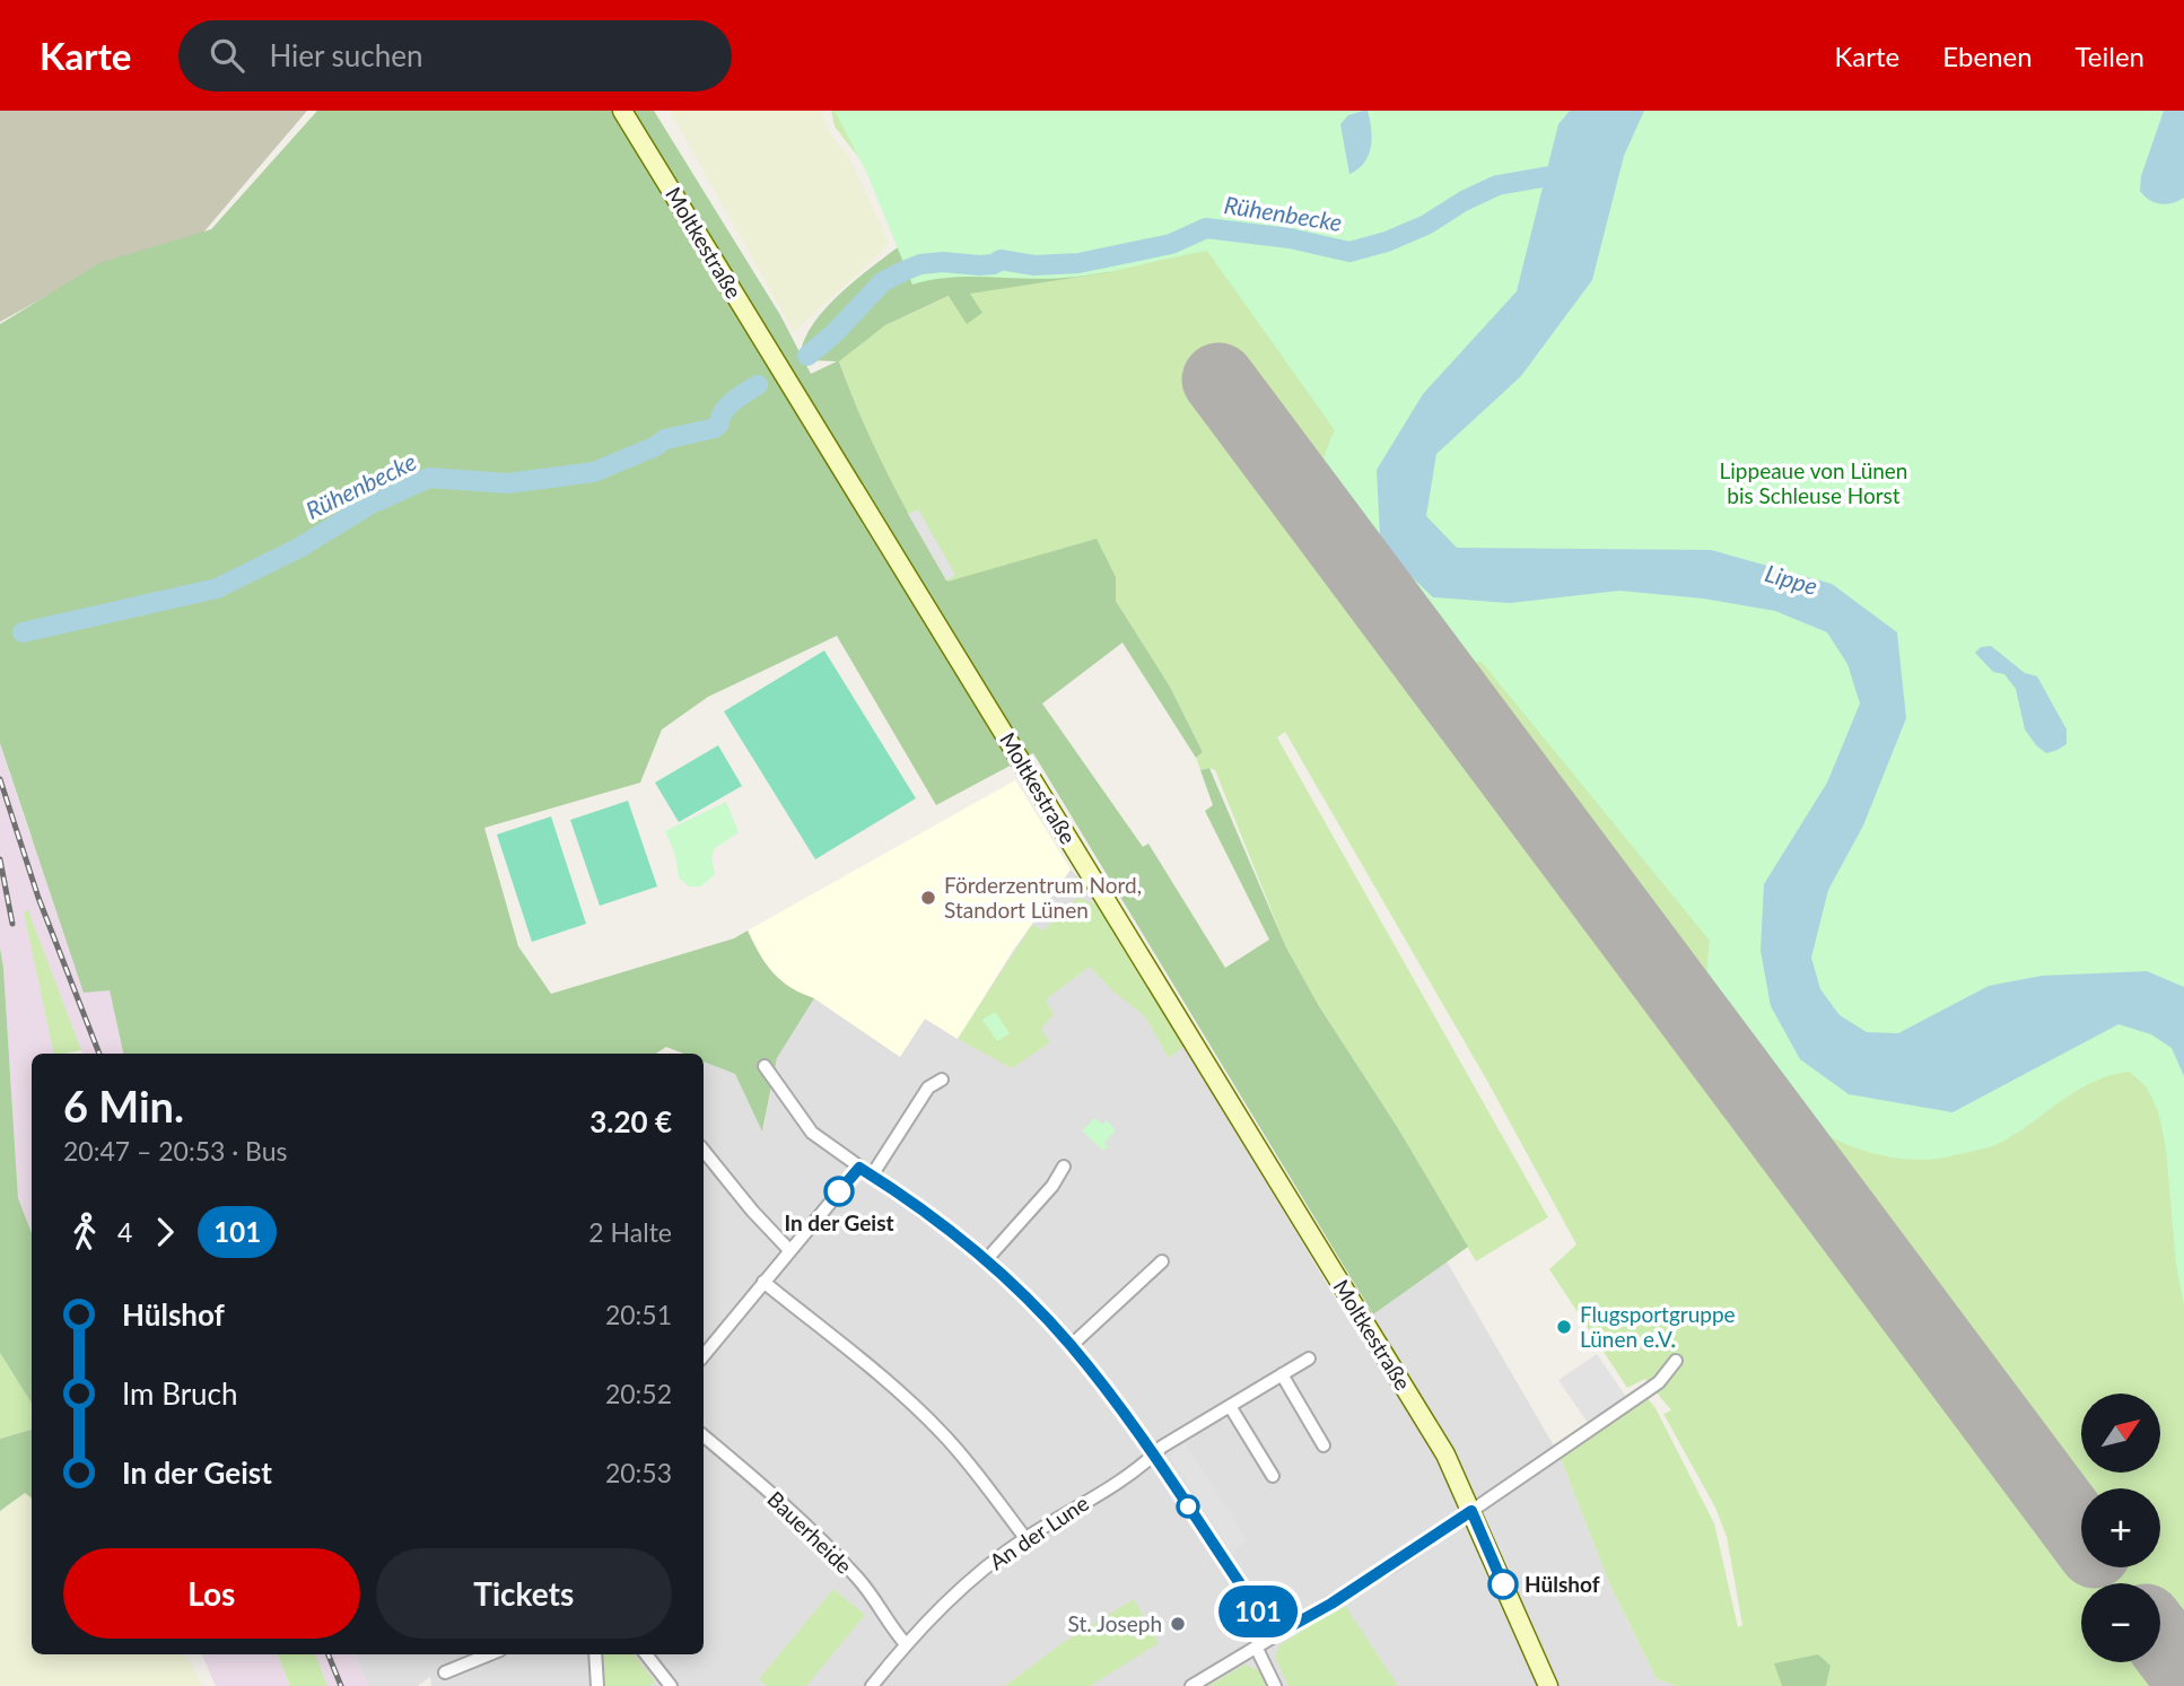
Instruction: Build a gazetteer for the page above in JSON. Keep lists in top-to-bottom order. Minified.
{"streets":{"street":["Moltkestraße","Bauerheide","An der Lune"]},"crossings":[["Bauerheide","An der Lune"]],"water":["Rühenbecke","Lippe"],"parks":["Lippeaue von Lünen bis Schleuse Horst"],"places":["Förderzentrum Nord, Standort Lünen","In der Geist","Flugsportgruppe Lünen e.V.","Hülshof","St. Joseph"],"lines":["bus line 101"],"north":"top right","page":{"header":"Karte","search":"Hier suchen","nav":["Karte","Ebenen","Teilen"],"on_map":"101","heading":["6 Min.","20:47 – 20:53 · Bus","3.20 €"],"legs":["4","101","2 Halte"],"list":[{"name":"Hülshof","value":"20:51"},{"name":"Im Bruch","value":"20:52"},{"name":"In der Geist","value":"20:53"}],"map_buttons":["+","−"],"buttons":["Los","Tickets"]}}
